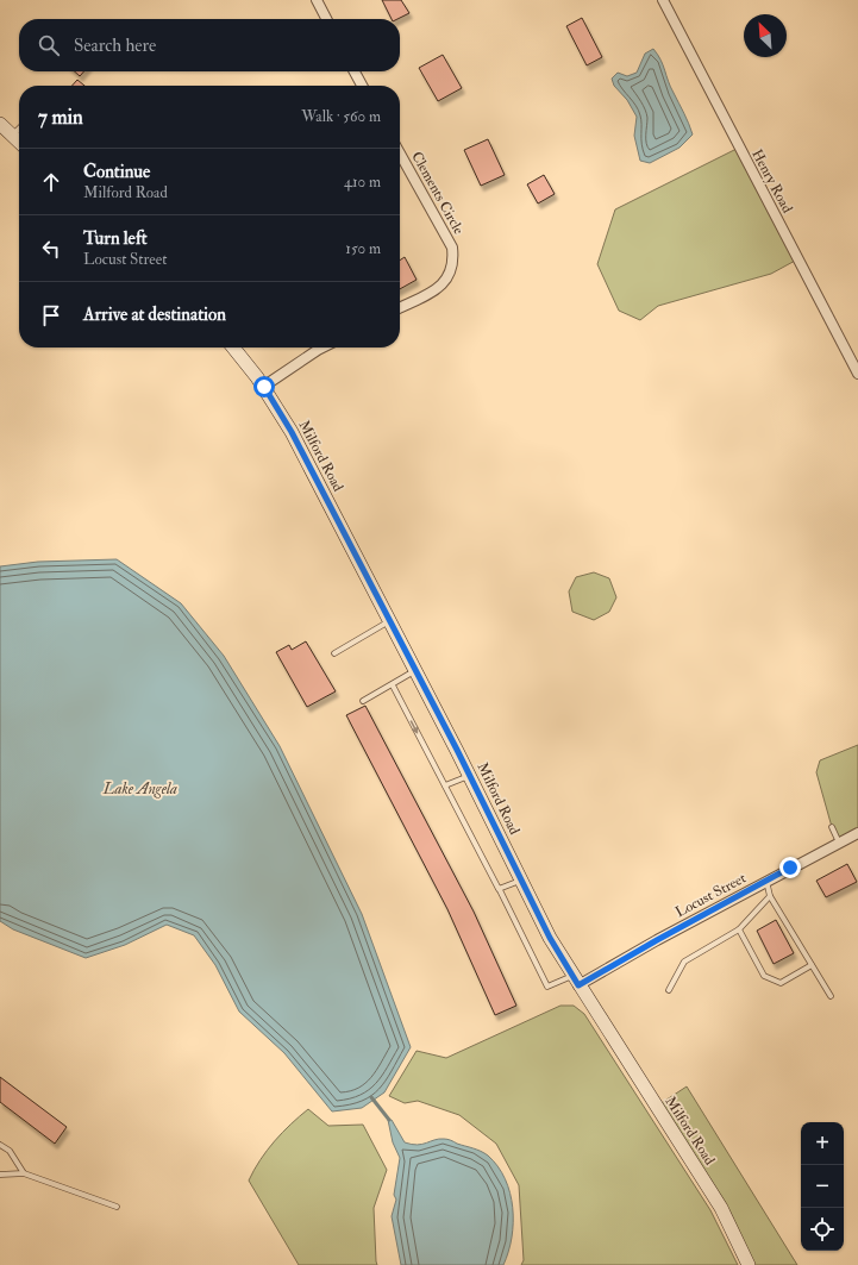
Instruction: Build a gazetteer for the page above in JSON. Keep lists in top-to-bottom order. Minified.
{"streets":{"street":["Henry Road","Clements Circle","Milford Road","Locust Street"]},"crossings":[["Milford Road","Locust Street"]],"water":["Lake Angela"],"north":"top left","page":{"search":"Search here","heading":["7 min","Walk · 560 m"],"list":[["Continue","Milford Road","410 m"],["Turn left","Locust Street","150 m"],"Arrive at destination"],"map_buttons":["+","−"]}}
